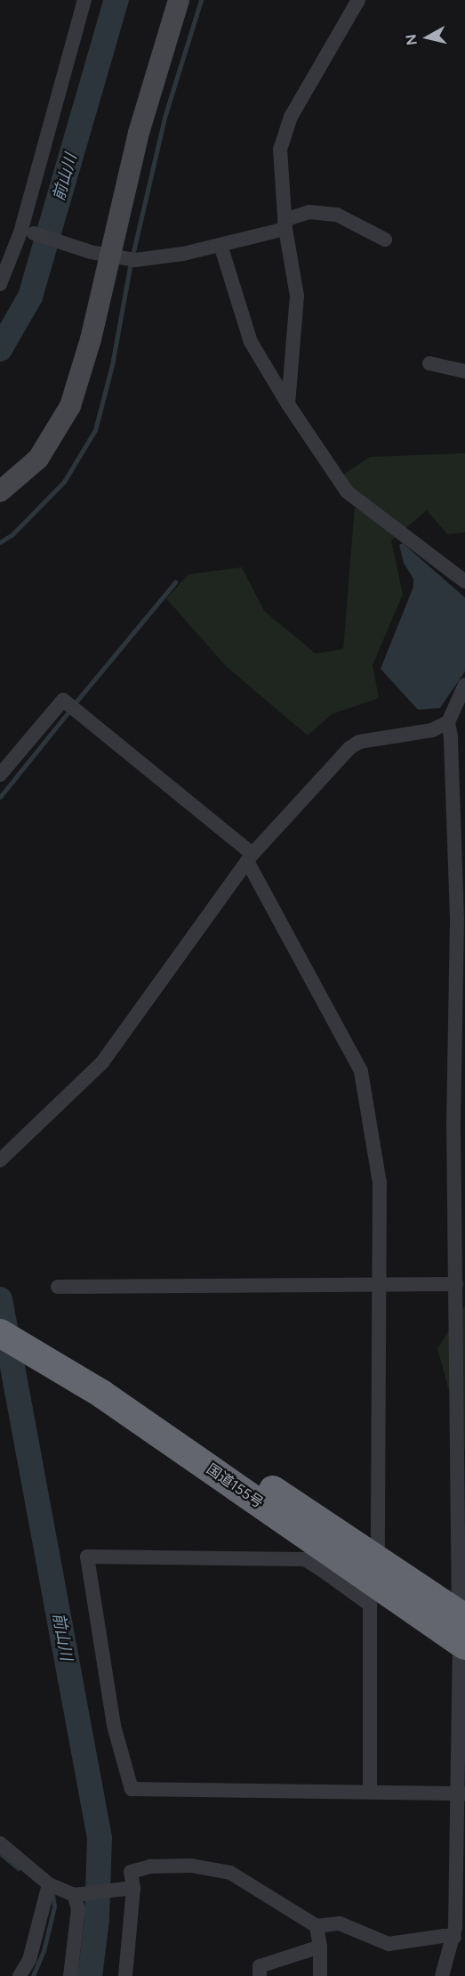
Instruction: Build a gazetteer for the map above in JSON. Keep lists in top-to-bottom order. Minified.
{"streets":{"highway":["国道155号"]},"water":["前山川"],"north":"left"}
